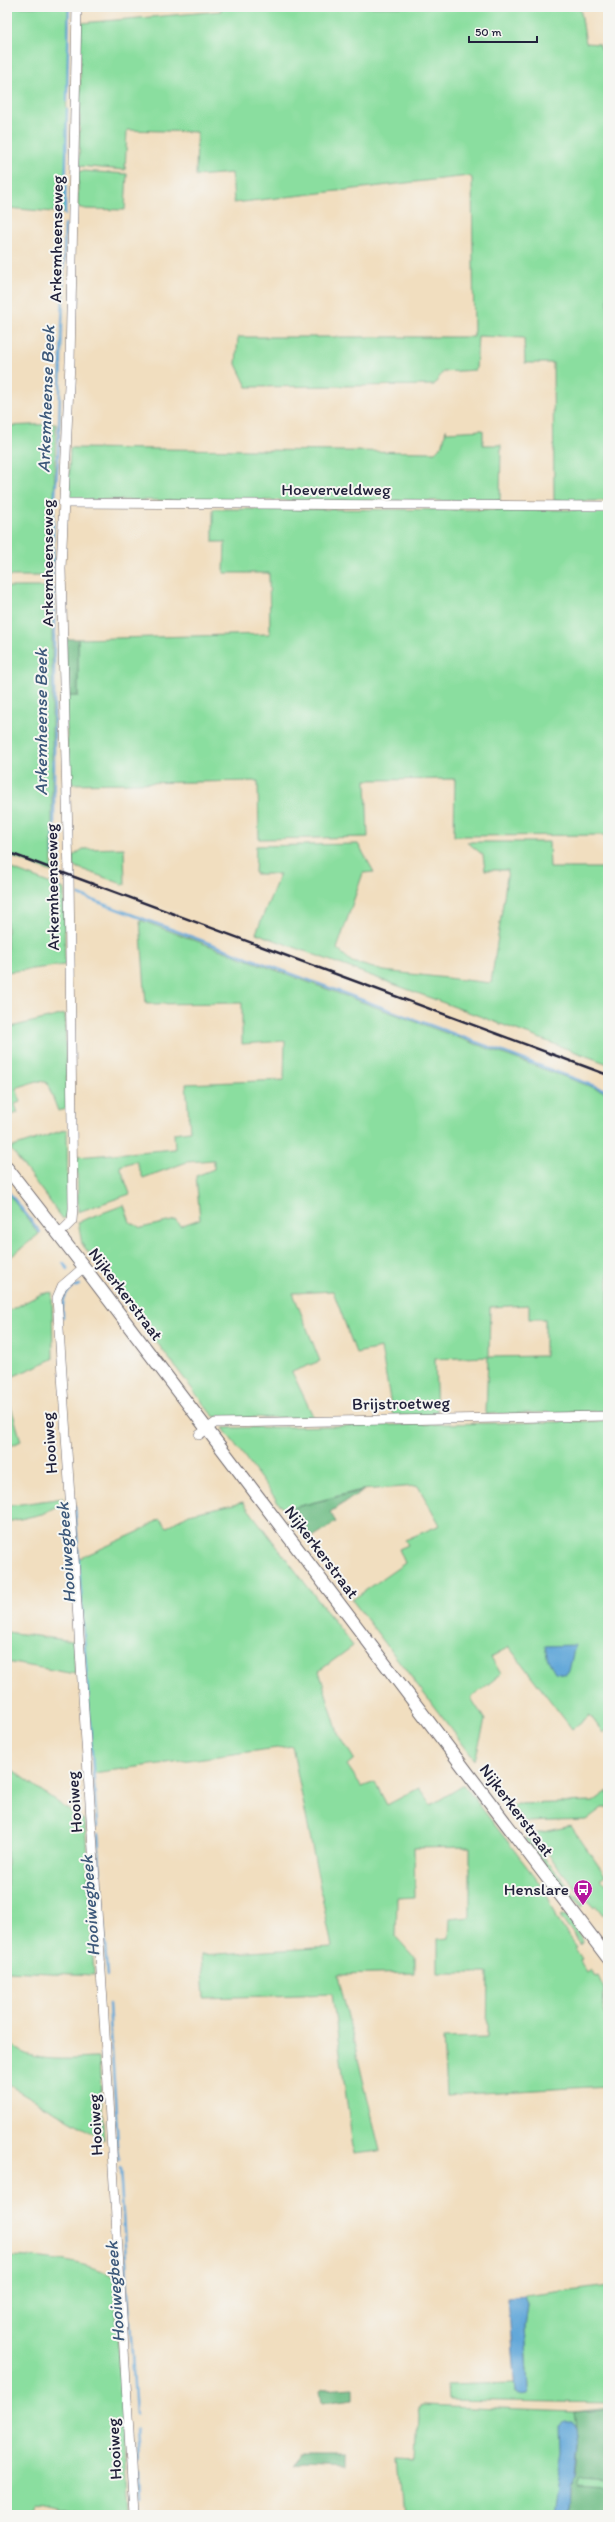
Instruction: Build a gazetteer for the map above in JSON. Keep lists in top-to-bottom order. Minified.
{"streets":{"main road":["Nijkerkerstraat"],"street":["Arkemheenseweg","Hoeverveldweg","Brijstroetweg","Hooiweg"]},"crossings":[["Arkemheenseweg","Hoeverveldweg"],["Arkemheenseweg","Nijkerkerstraat"],["Nijkerkerstraat","Brijstroetweg"],["Nijkerkerstraat","Hooiweg"]],"water":["Arkemheense Beek","Hooiwegbeek"],"places":{"bus stop":["Henslare"]},"scale_bar":"50 m"}
